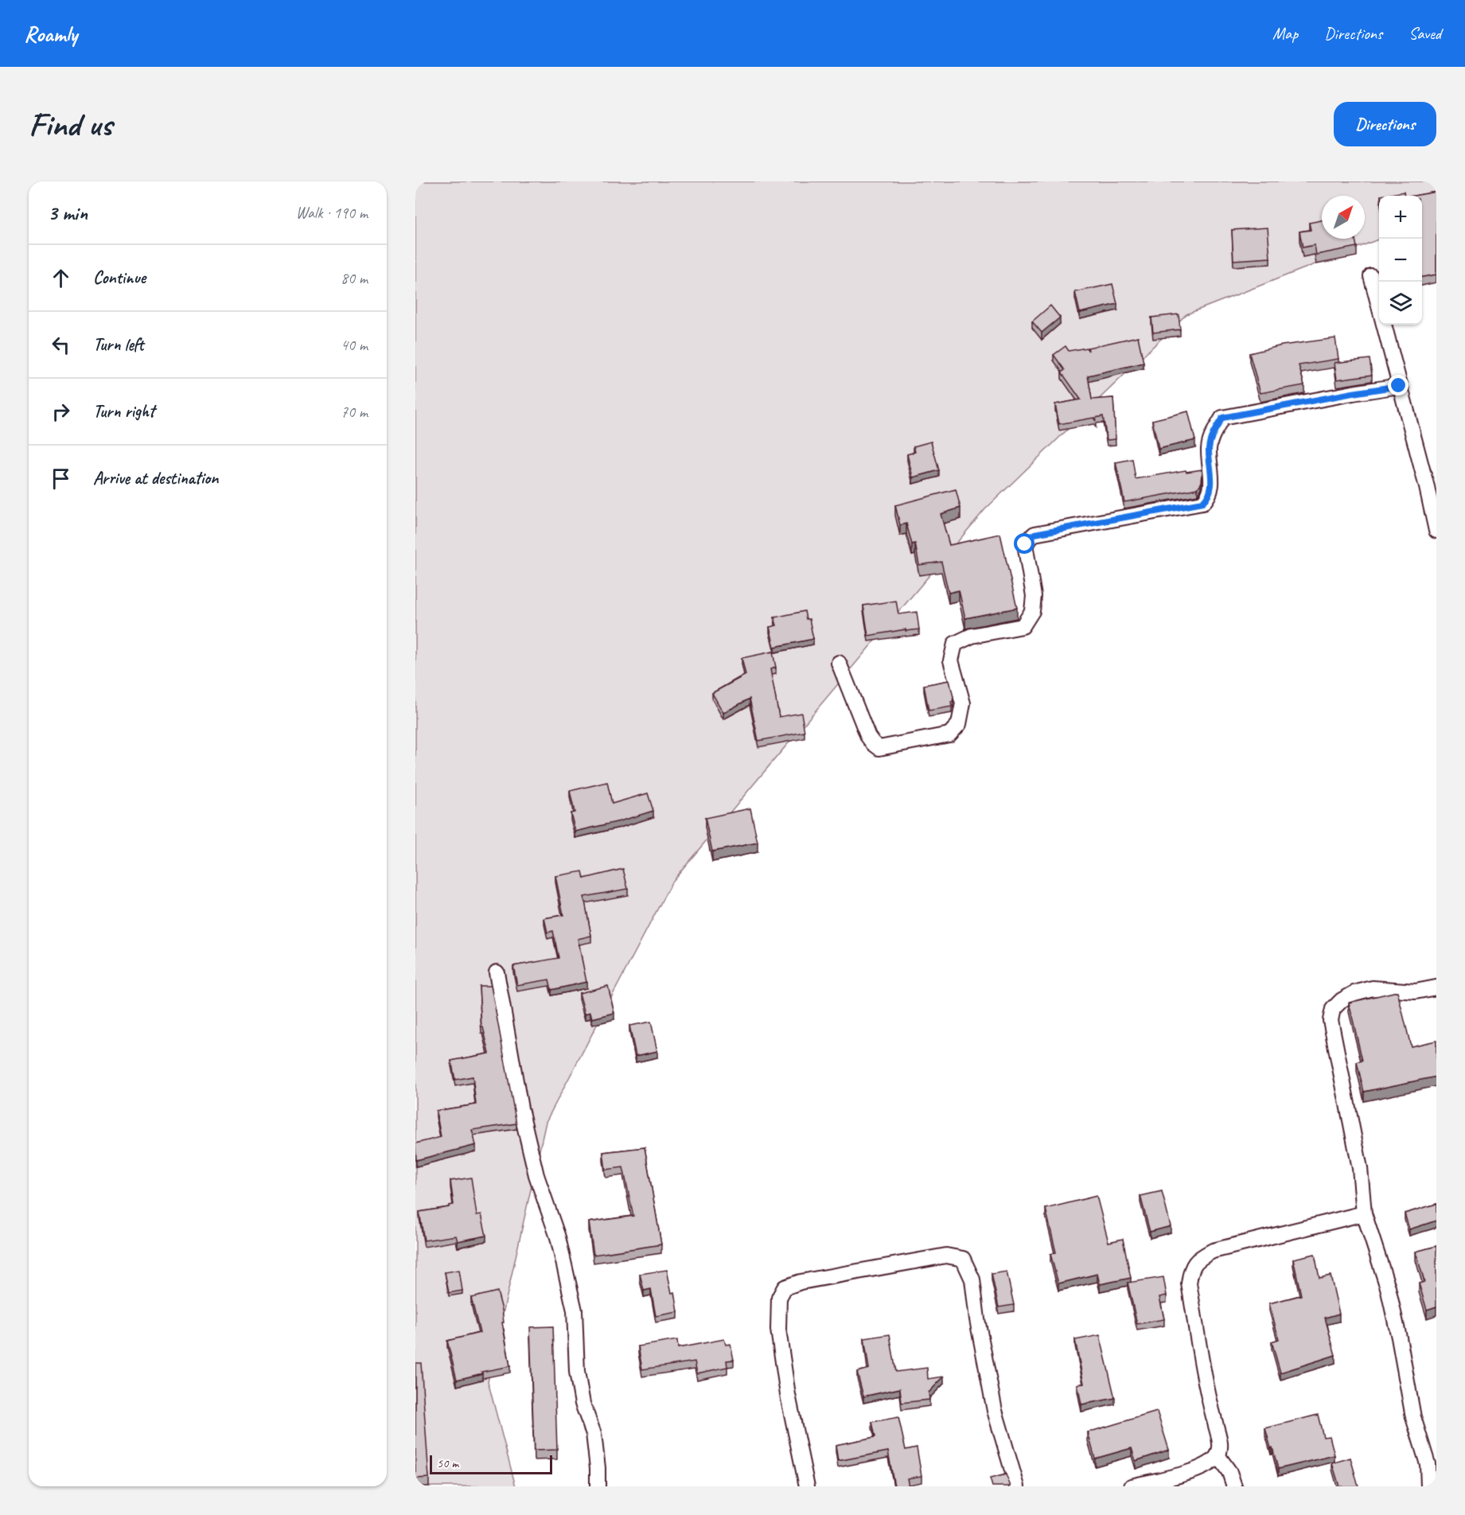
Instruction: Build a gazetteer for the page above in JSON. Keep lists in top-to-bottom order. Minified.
{"scale_bar":"50 m","north":"top right","page":{"header":"Roamly","nav":["Map","Directions","Saved"],"buttons":"Directions","title":"Find us","heading":["3 min","Walk · 190 m"],"map_buttons":["+","−"],"list":[["Continue","80 m"],["Turn left","40 m"],["Turn right","70 m"],"Arrive at destination"],"scale":"50 m"}}
